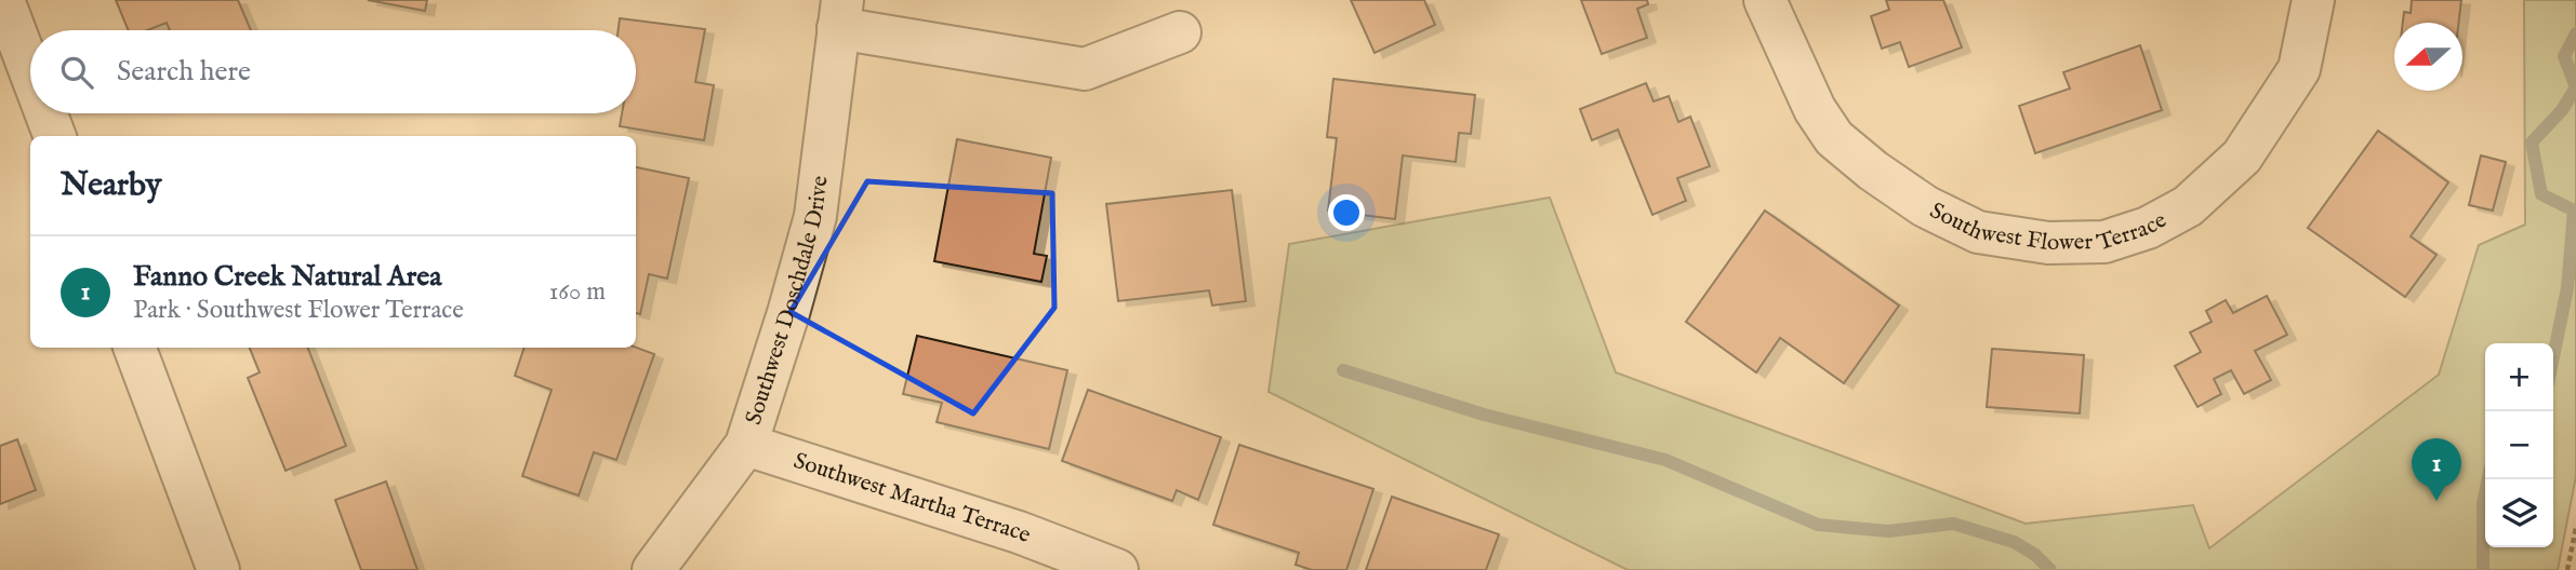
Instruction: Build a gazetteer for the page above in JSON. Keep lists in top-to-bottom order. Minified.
{"streets":{"street":["Southwest Flower Terrace","Southwest Doschdale Drive","Southwest Martha Terrace"]},"crossings":[["Southwest Doschdale Drive","Southwest Martha Terrace"]],"north":"left","page":{"search":"Search here","heading":"Nearby","list":[{"mark":"1","name":"Fanno Creek Natural Area","note":"Park · Southwest Flower Terrace","value":"160 m"}],"map_buttons":["+","−"],"pins":"1"}}
